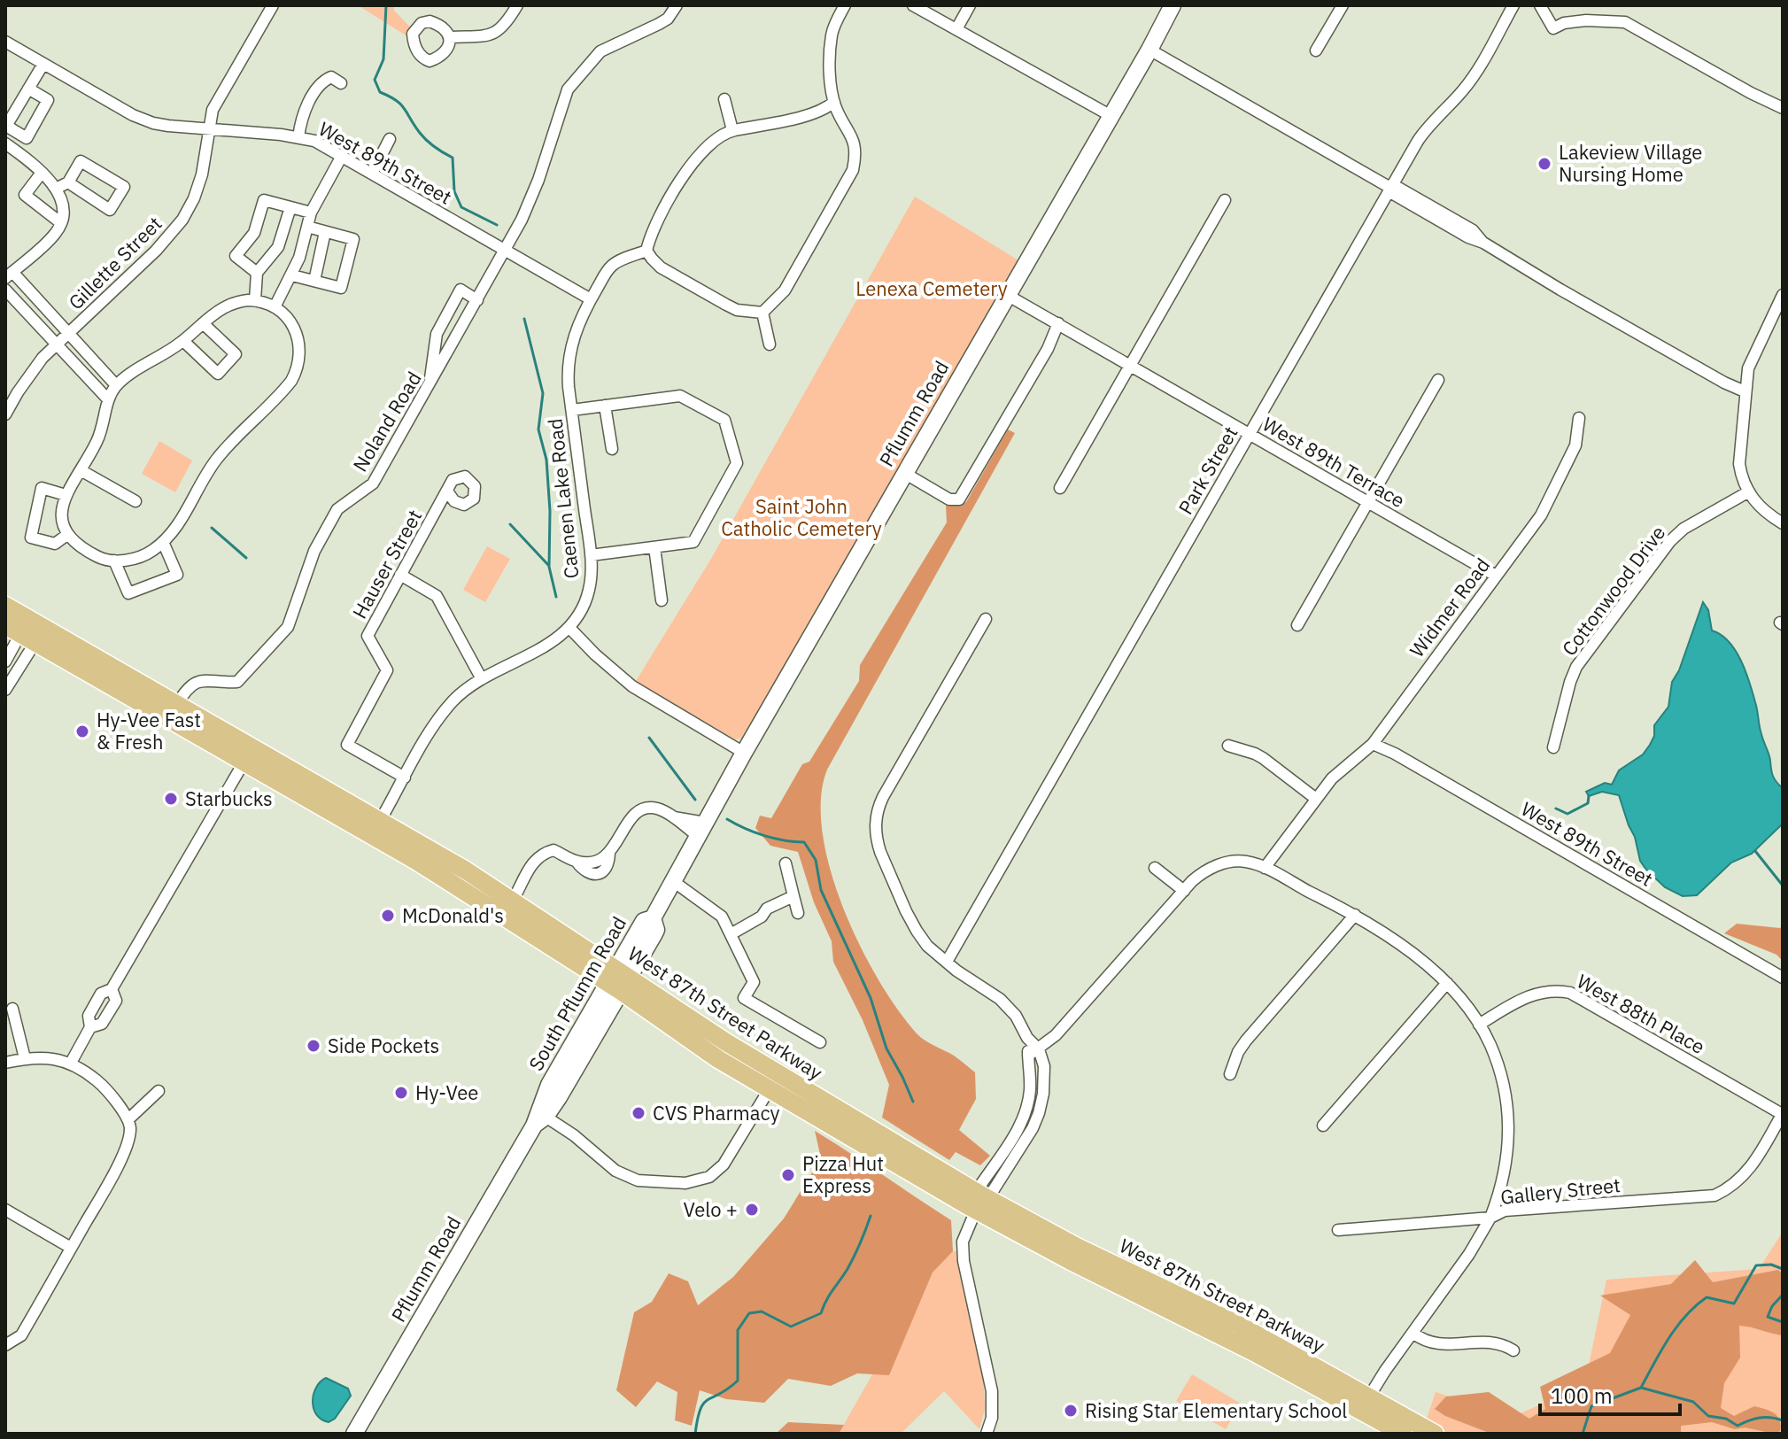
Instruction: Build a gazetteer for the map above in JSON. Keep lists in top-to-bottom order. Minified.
{"streets":{"main road":["Pflumm Road","South Pflumm Road","West 87th Street Parkway"],"street":["West 89th Street","Gillette Street","Noland Road","West 89th Terrace","Park Street","Caenen Lake Road","Hauser Street","Cottonwood Drive","Widmer Road","West 88th Place","Gallery Street"]},"crossings":[["West 89th Street","Gillette Street"],["West 89th Street","Noland Road"],["West 89th Street","Widmer Road"],["Pflumm Road","West 89th Terrace"],["Pflumm Road","South Pflumm Road"],["Noland Road","West 87th Street Parkway"],["West 89th Terrace","Park Street"],["West 89th Terrace","Widmer Road"],["Caenen Lake Road","Hauser Street"],["Caenen Lake Road","West 87th Street Parkway"],["South Pflumm Road","West 87th Street Parkway"],["West 87th Street Parkway","Gallery Street"],["West 88th Place","Gallery Street"]],"parks":["Lenexa Cemetery","Saint John Catholic Cemetery"],"places":["Lakeview Village Nursing Home","Hy-Vee Fast & Fresh","Starbucks","McDonald's","Side Pockets","Hy-Vee","CVS Pharmacy","Pizza Hut Express","Velo +","Rising Star Elementary School"],"scale_bar":"100 m"}
